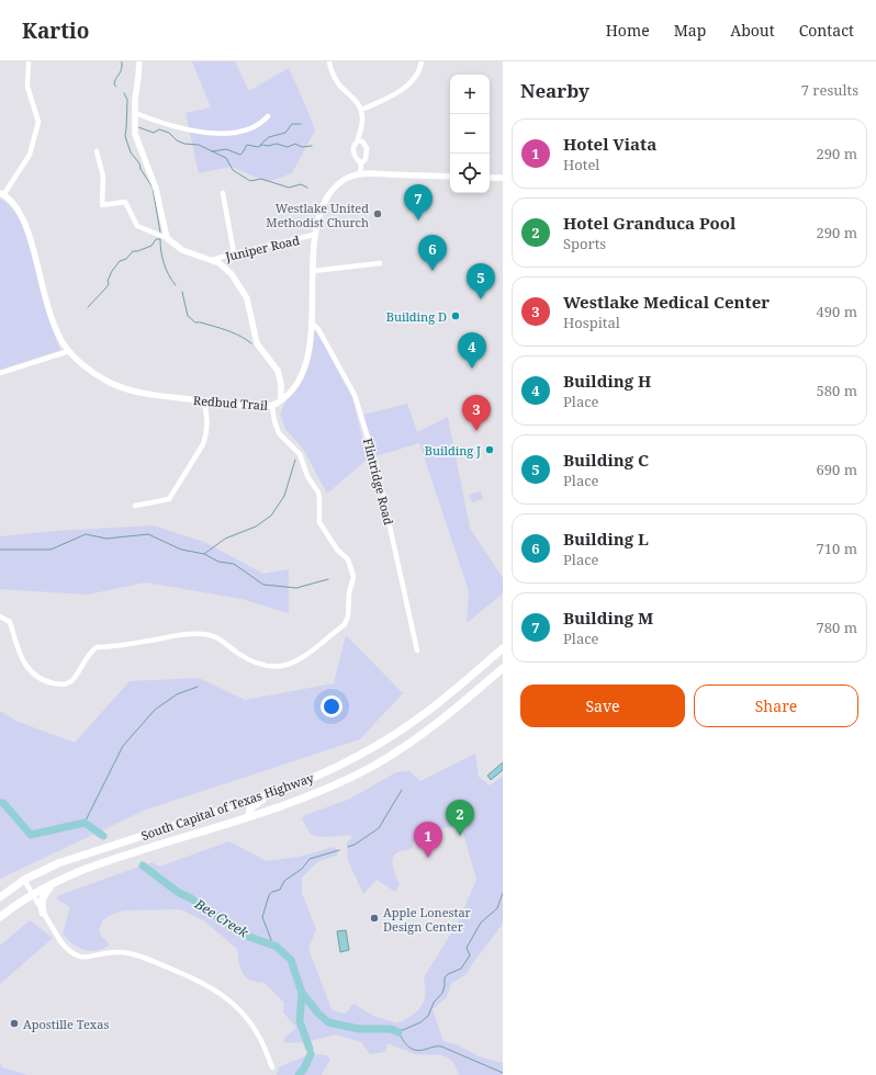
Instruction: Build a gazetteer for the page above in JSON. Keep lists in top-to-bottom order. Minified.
{"streets":{"highway":["South Capital of Texas Highway"],"street":["Juniper Road","Redbud Trail","Flintridge Road"]},"crossings":[["Juniper Road","Redbud Trail"],["Redbud Trail","Flintridge Road"]],"water":["Bee Creek"],"places":["Westlake United Methodist Church","Building D","Building J","Apple Lonestar Design Center","Apostille Texas"],"page":{"header":"Kartio","nav":["Home","Map","About","Contact"],"heading":["Nearby","7 results"],"map_buttons":["+","−"],"list":[{"mark":"1","name":"Hotel Viata","note":"Hotel","value":"290 m"},{"mark":"2","name":"Hotel Granduca Pool","note":"Sports","value":"290 m"},{"mark":"3","name":"Westlake Medical Center","note":"Hospital","value":"490 m"},{"mark":"4","name":"Building H","note":"Place","value":"580 m"},{"mark":"5","name":"Building C","note":"Place","value":"690 m"},{"mark":"6","name":"Building L","note":"Place","value":"710 m"},{"mark":"7","name":"Building M","note":"Place","value":"780 m"}],"pins":["7","6","5","4","3","2","1"],"buttons":["Save","Share"]}}
